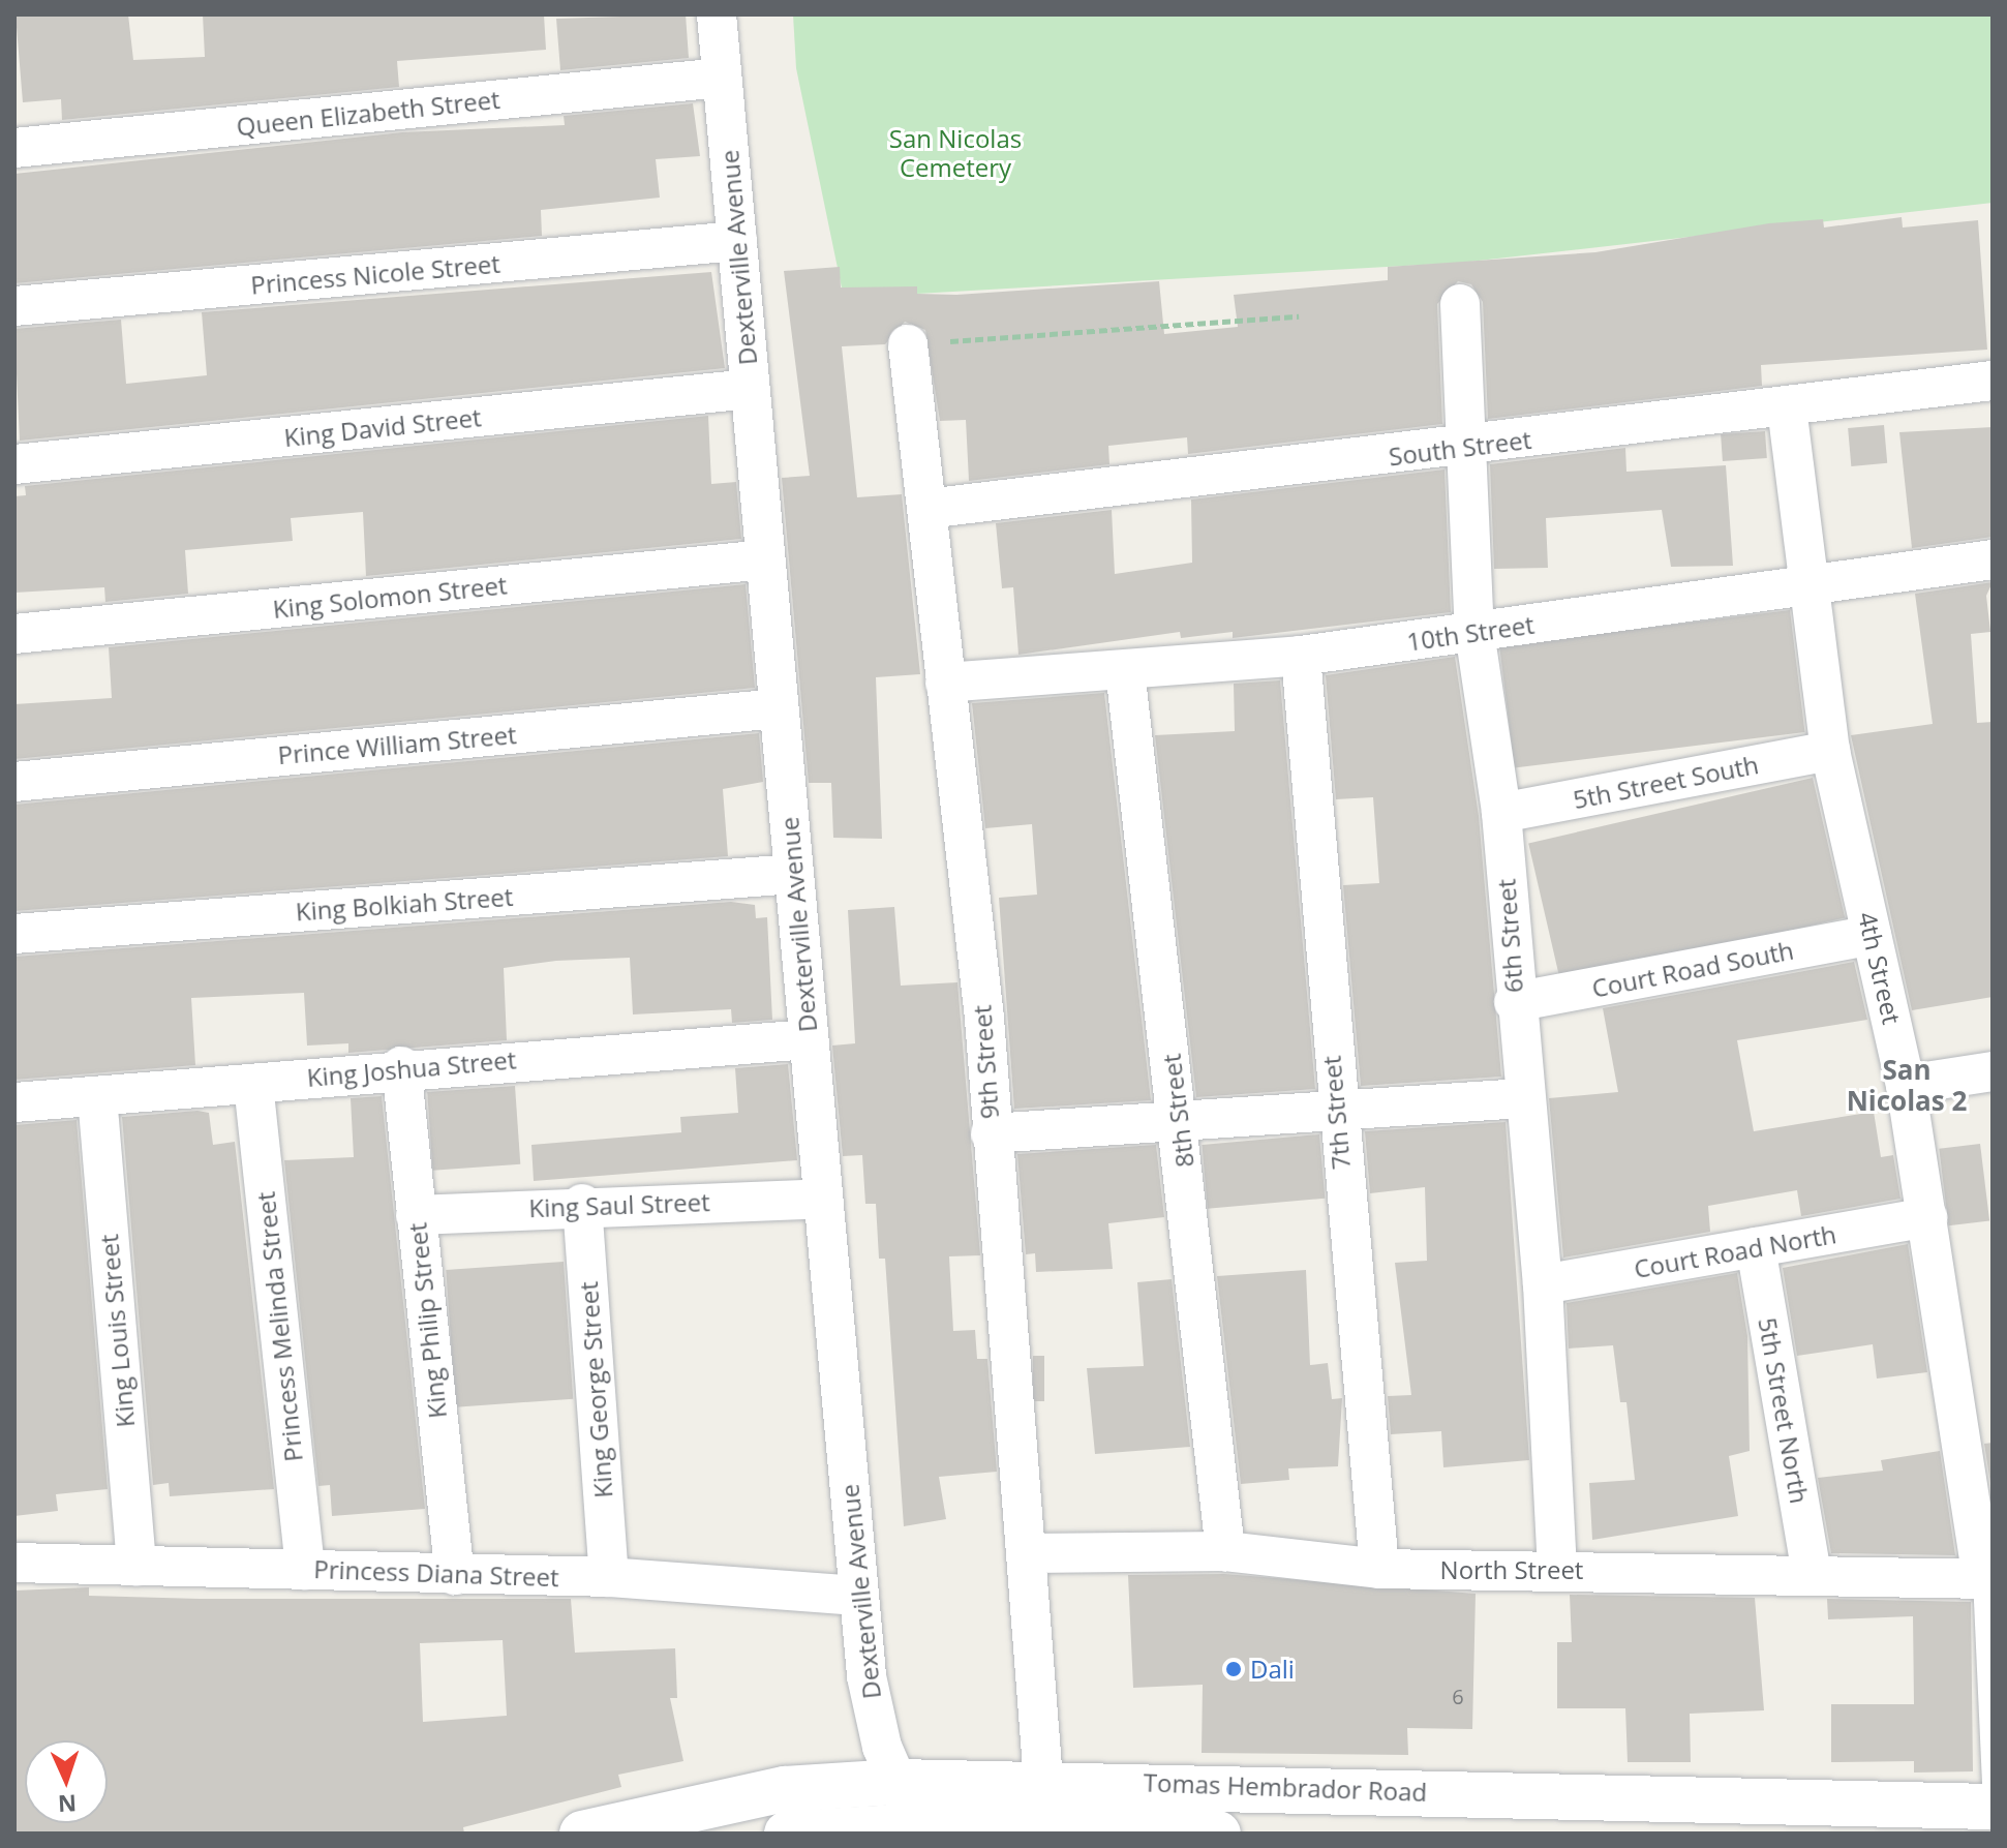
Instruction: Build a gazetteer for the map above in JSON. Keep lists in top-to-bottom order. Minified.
{"streets":{"street":["Queen Elizabeth Street","Dexterville Avenue","Princess Nicole Street","King David Street","South Street","King Solomon Street","10th Street","Prince William Street","5th Street South","King Bolkiah Street","6th Street","4th Street","Court Road South","9th Street","King Joshua Street","8th Street","7th Street","King Saul Street","Court Road North","King Philip Street","Princess Melinda Street","King Louis Street","King George Street","5th Street North","North Street","Princess Diana Street","Tomas Hembrador Road"]},"crossings":[["Queen Elizabeth Street","Dexterville Avenue"],["Dexterville Avenue","Princess Nicole Street"],["Dexterville Avenue","King David Street"],["Dexterville Avenue","King Solomon Street"],["Dexterville Avenue","Prince William Street"],["Dexterville Avenue","King Bolkiah Street"],["Dexterville Avenue","King Joshua Street"],["Dexterville Avenue","King Saul Street"],["Dexterville Avenue","Princess Diana Street"],["Dexterville Avenue","Tomas Hembrador Road"],["South Street","6th Street"],["South Street","4th Street"],["South Street","9th Street"],["10th Street","6th Street"],["10th Street","4th Street"],["10th Street","9th Street"],["10th Street","8th Street"],["10th Street","7th Street"],["5th Street South","6th Street"],["5th Street South","4th Street"],["6th Street","Court Road South"],["6th Street","Court Road North"],["6th Street","North Street"],["4th Street","Court Road South"],["4th Street","Court Road North"],["4th Street","North Street"],["9th Street","North Street"],["9th Street","Tomas Hembrador Road"],["King Joshua Street","King Philip Street"],["King Joshua Street","Princess Melinda Street"],["King Joshua Street","King Louis Street"],["8th Street","North Street"],["7th Street","North Street"],["King Saul Street","King Philip Street"],["King Saul Street","King George Street"],["Court Road North","5th Street North"],["King Philip Street","Princess Diana Street"],["Princess Melinda Street","Princess Diana Street"],["King Louis Street","Princess Diana Street"],["King George Street","Princess Diana Street"],["5th Street North","North Street"]],"districts":["San Nicolas 2"],"parks":["San Nicolas Cemetery"],"places":["Dali"],"house_numbers":["6"],"north":"bottom"}
